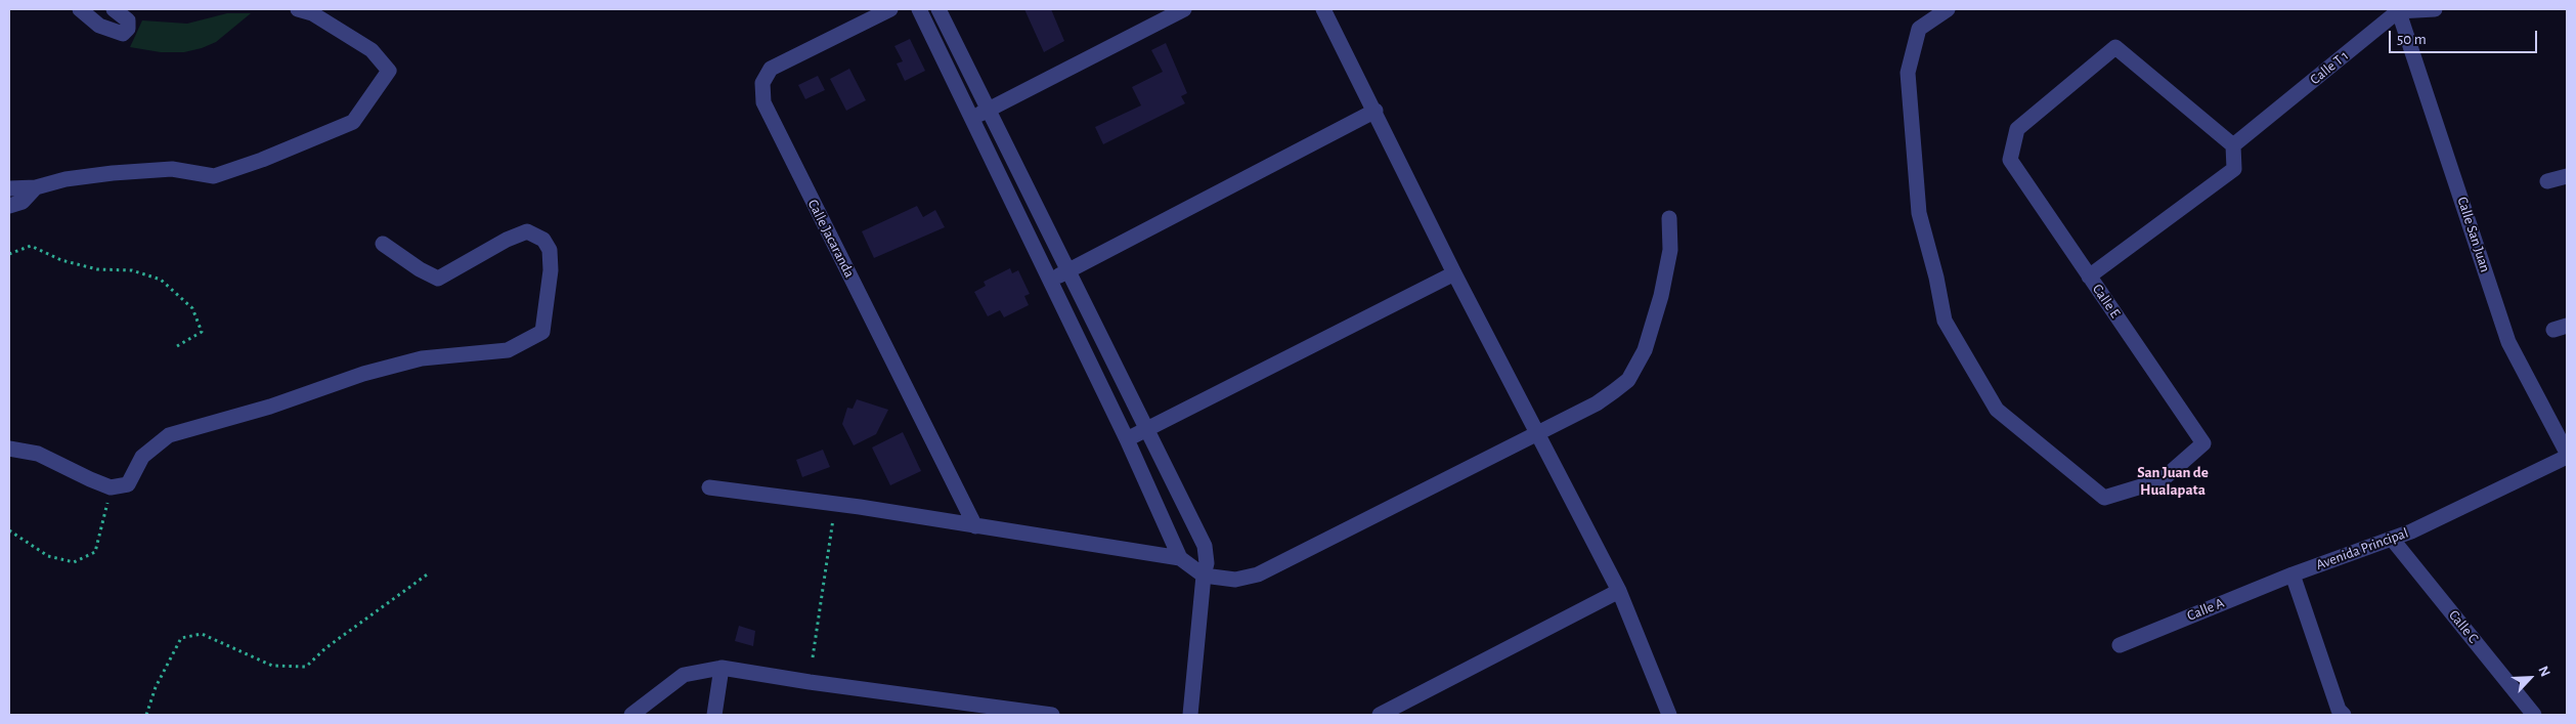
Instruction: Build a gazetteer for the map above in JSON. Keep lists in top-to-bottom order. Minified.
{"streets":{"street":["Calle T 1","Calle San Juan","Calle Jacaranda","Calle E","Avenida Principal","Calle A","Calle C"]},"crossings":[["Calle T 1","Calle San Juan"],["Calle T 1","Calle E"],["Avenida Principal","Calle A"],["Avenida Principal","Calle C"]],"districts":["San Juan de Hualapata"],"scale_bar":"50 m","north":"top right"}
